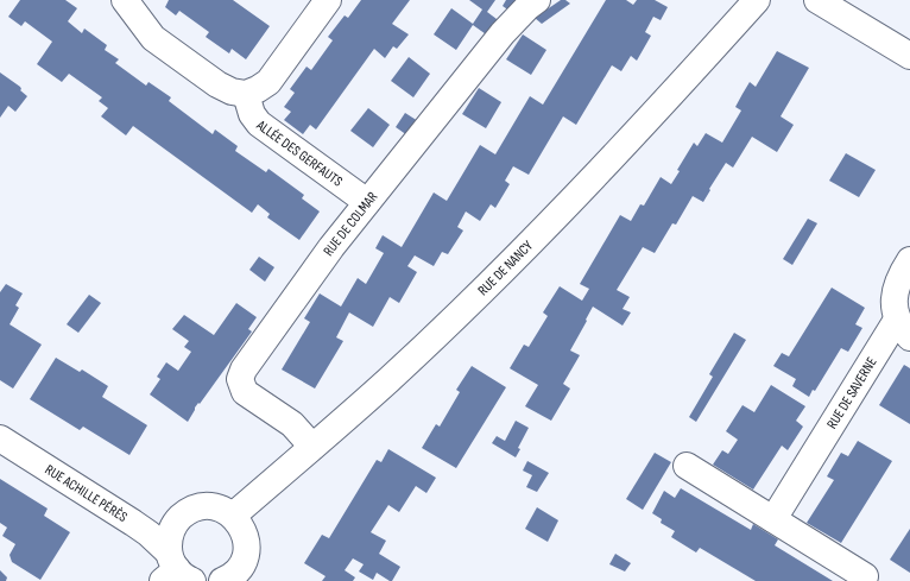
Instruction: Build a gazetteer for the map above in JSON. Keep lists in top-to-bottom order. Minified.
{"streets":{"street":["ALLÉE DES GERFAUTS","RUE DE COLMAR","RUE DE NANCY","RUE DE SAVERNE","RUE ACHILLE PÉRÈS"]},"crossings":[["ALLÉE DES GERFAUTS","RUE DE COLMAR"],["RUE DE COLMAR","RUE DE NANCY"]]}
